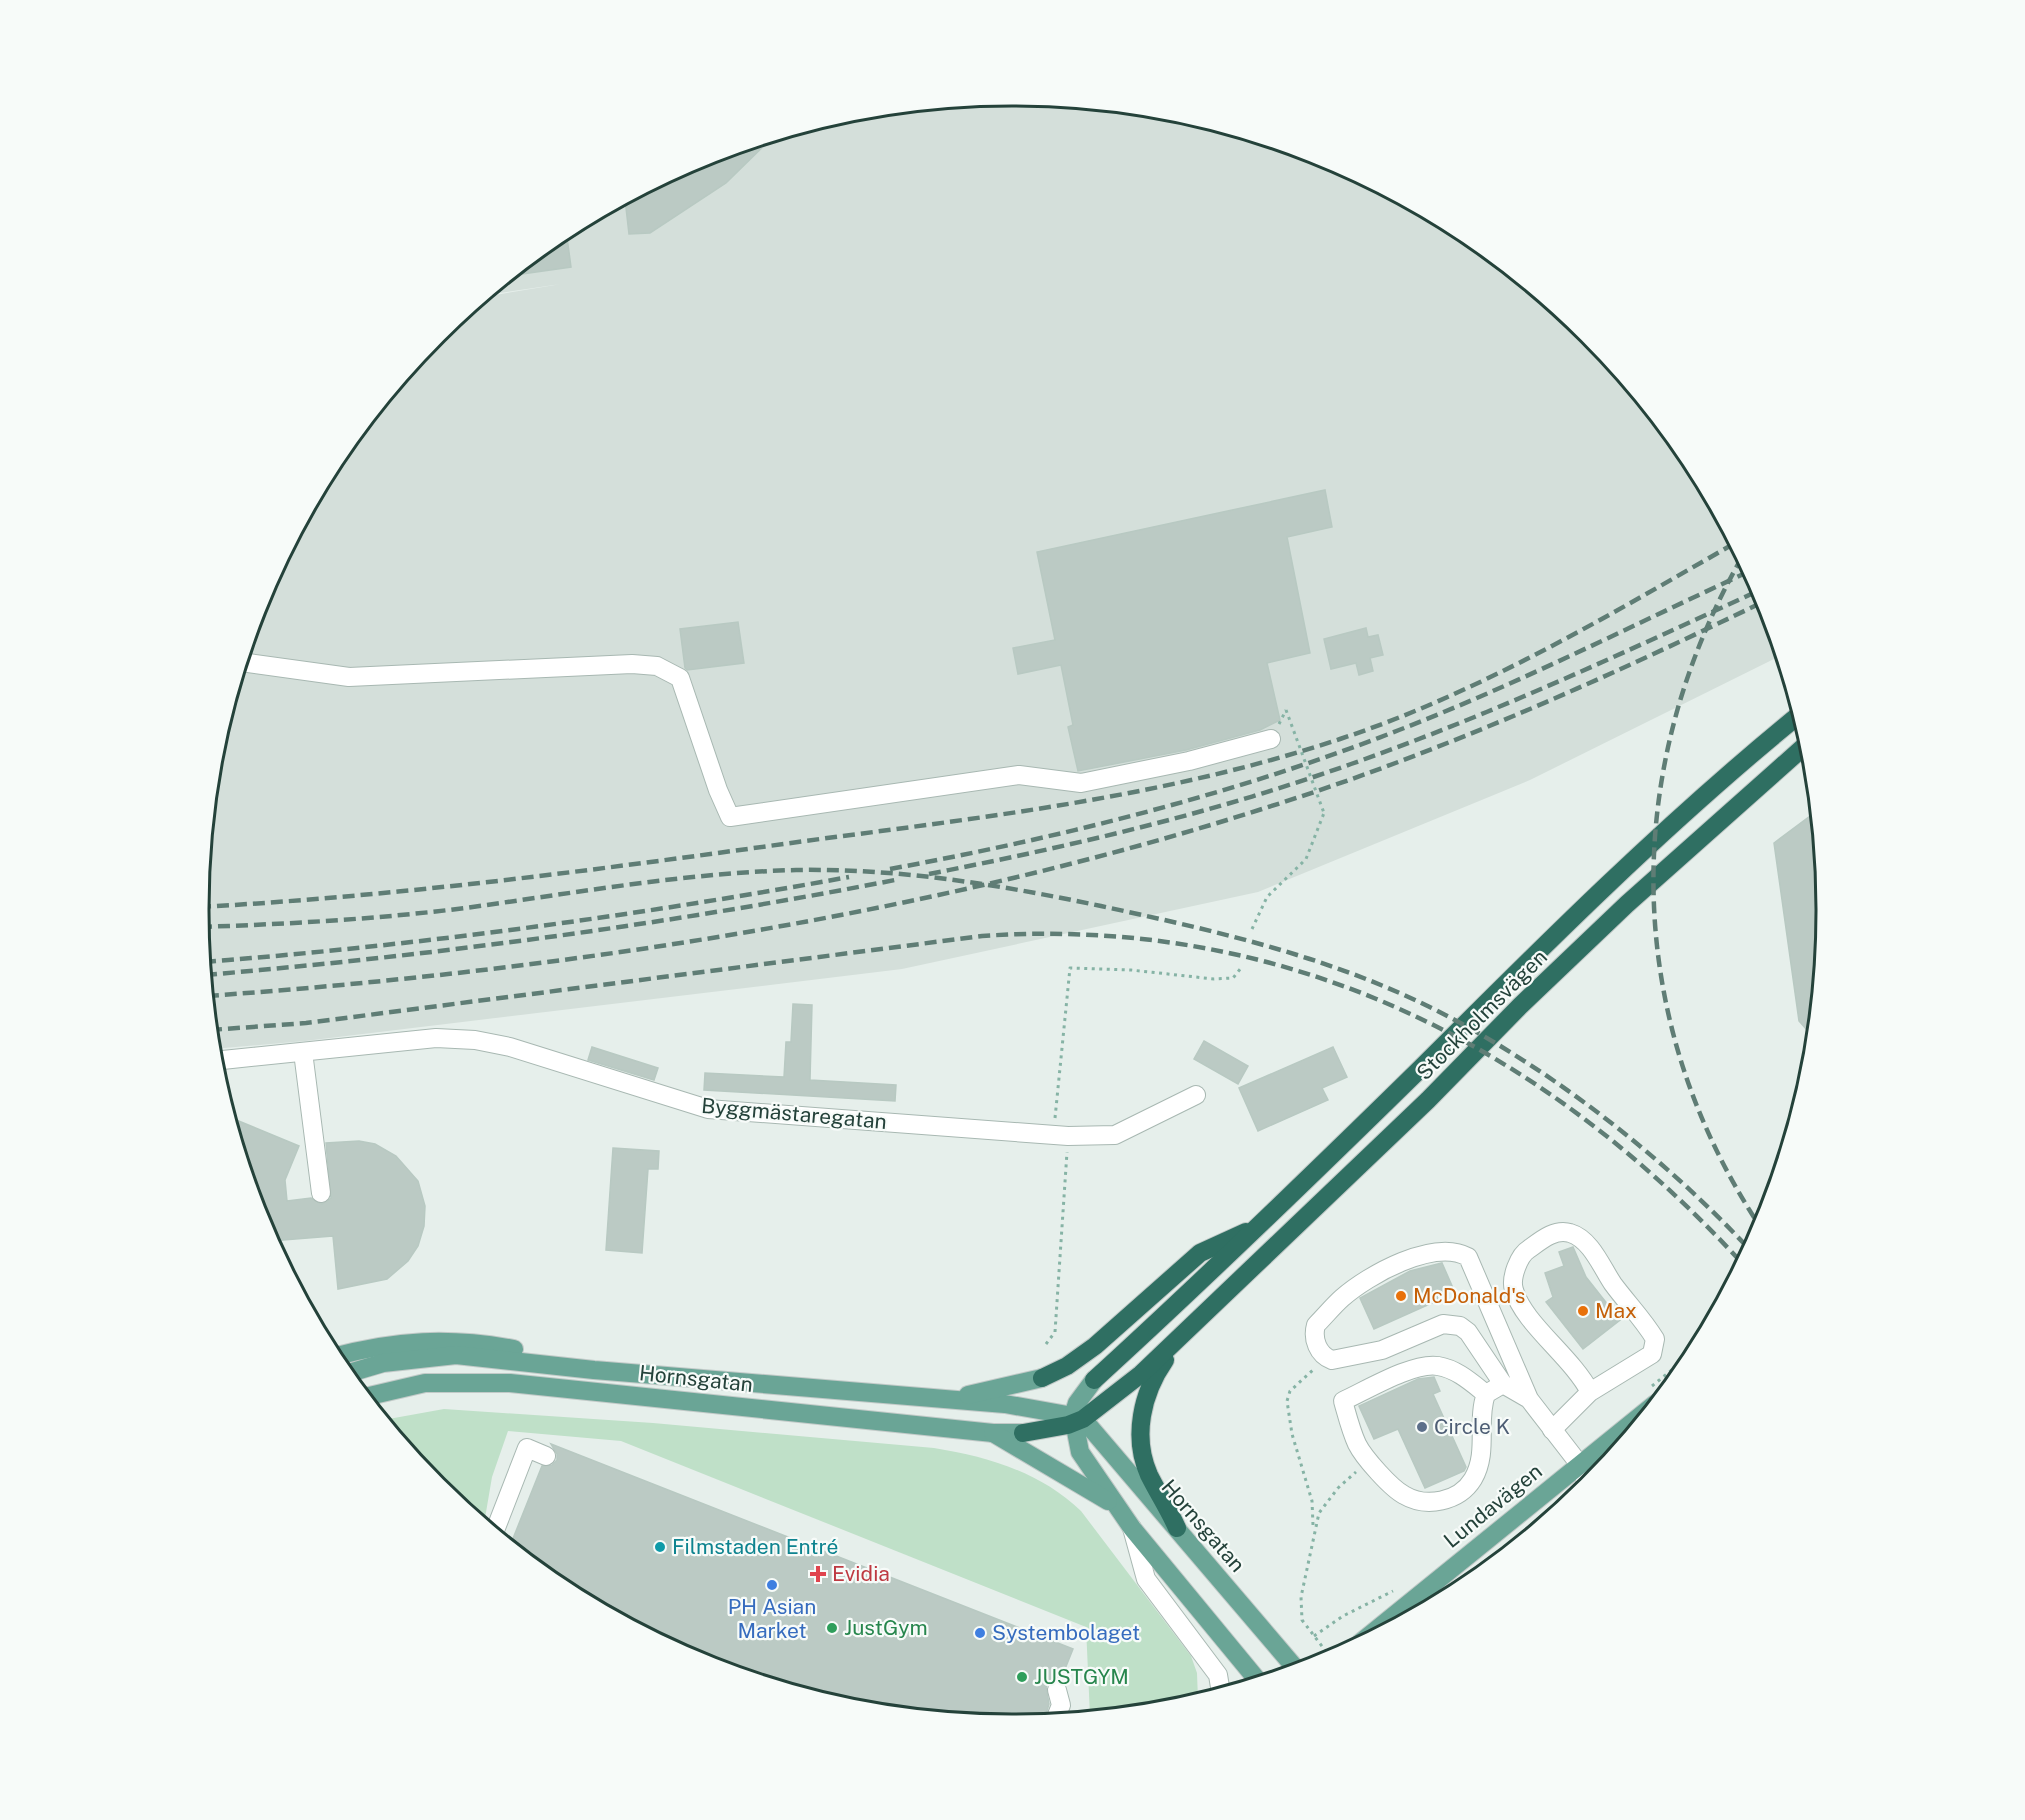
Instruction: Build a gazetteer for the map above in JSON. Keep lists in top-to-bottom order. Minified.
{"streets":{"highway":["Stockholmsvägen"],"main road":["Hornsgatan","Lundavägen"],"street":["Byggmästaregatan"]},"crossings":[["Stockholmsvägen","Hornsgatan"]],"places":{"other":["McDonald's","Max","Circle K","Filmstaden Entré","PH Asian Market","JustGym","Systembolaget","JUSTGYM"],"health":["Evidia"]}}
